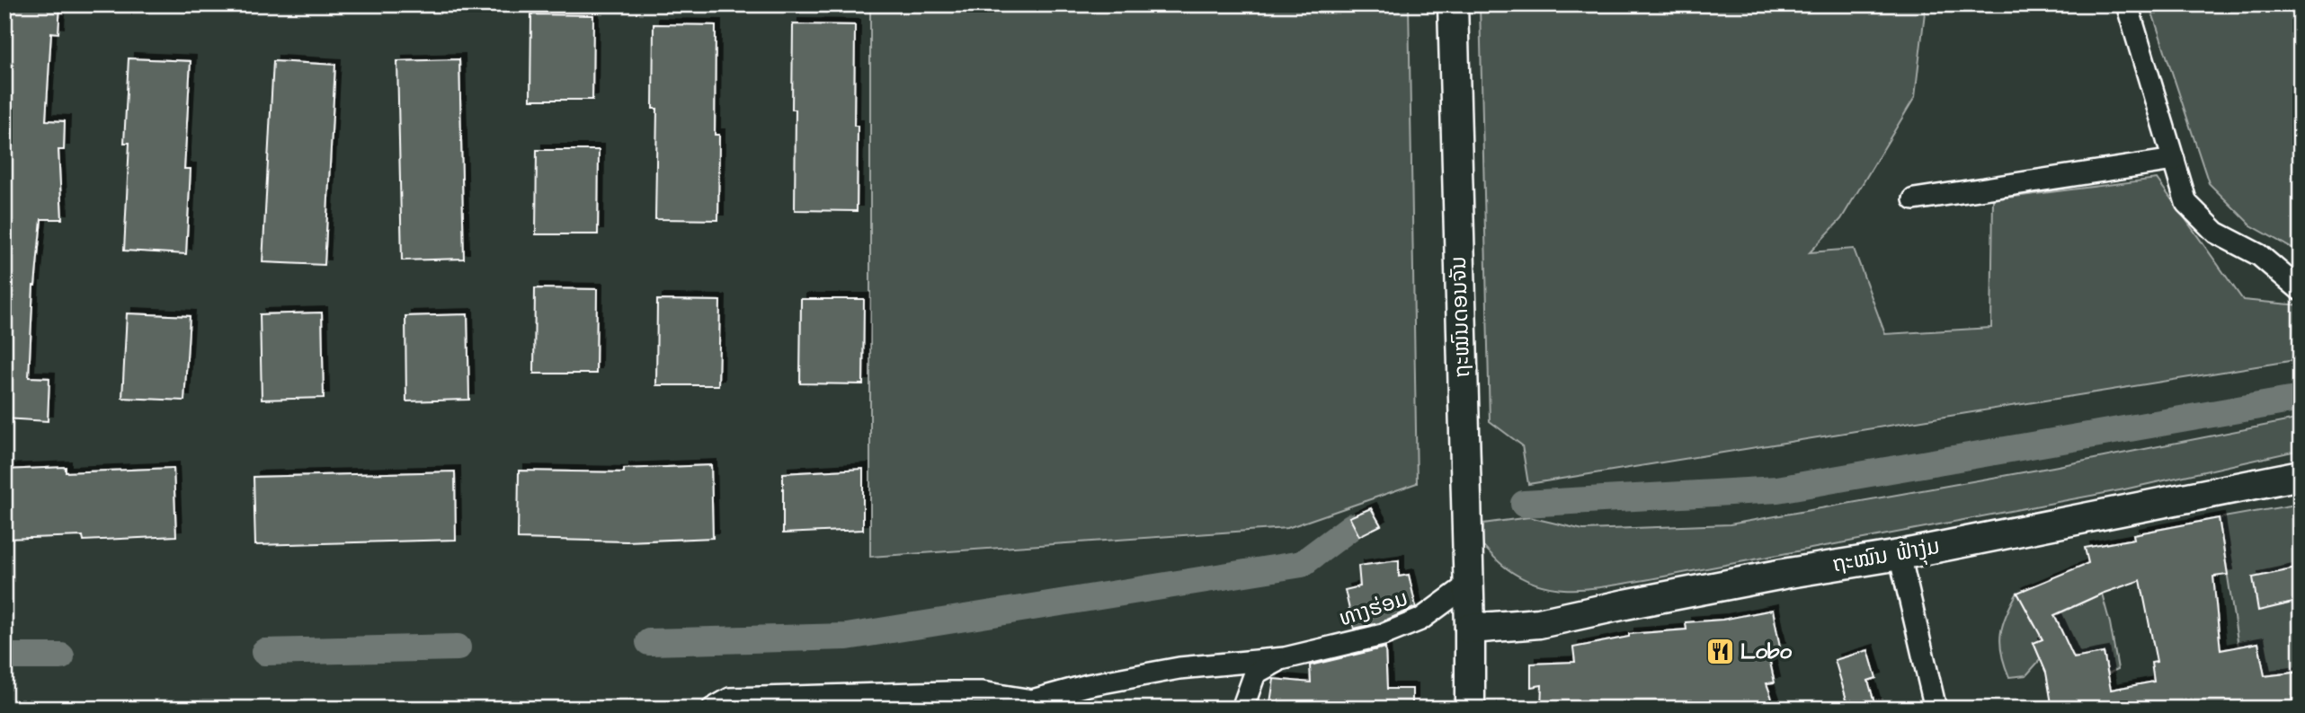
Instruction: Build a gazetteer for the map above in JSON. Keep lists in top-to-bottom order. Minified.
{"streets":{"street":["ຖະໝົນດອນຈັນ","ຖະໝົນ ຟ້າງຸ່ມ","ທາງຮ່ອມ"]},"crossings":[["ຖະໝົນດອນຈັນ","ຖະໝົນ ຟ້າງຸ່ມ"],["ຖະໝົນດອນຈັນ","ທາງຮ່ອມ"]],"places":{"restaurant":["Lobo"]}}
